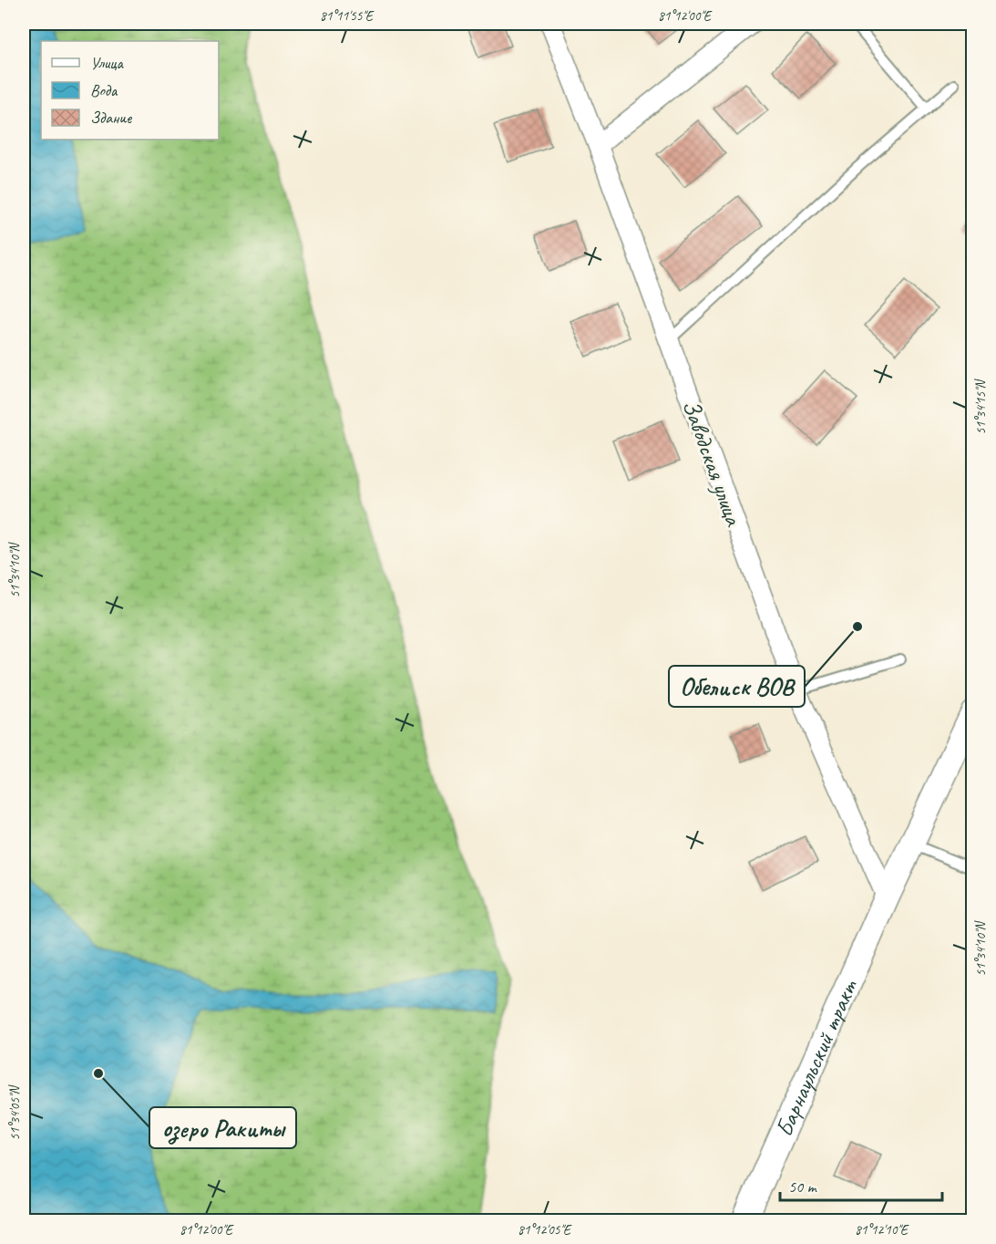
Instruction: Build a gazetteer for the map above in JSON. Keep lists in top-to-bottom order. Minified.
{"streets":{"street":["Заводская улица","Барнаульский тракт"]},"crossings":[["Заводская улица","Барнаульский тракт"]],"places":["Обелиск ВОВ","озеро Ракиты"],"legend":["Улица","Вода","Здание"],"scale_bar":"50 m","coordinates":["81°11'55\"E","81°12'00\"E","51°34'15\"N","51°34'10\"N","51°34'05\"N","81°12'05\"E","81°12'10\"E"]}
